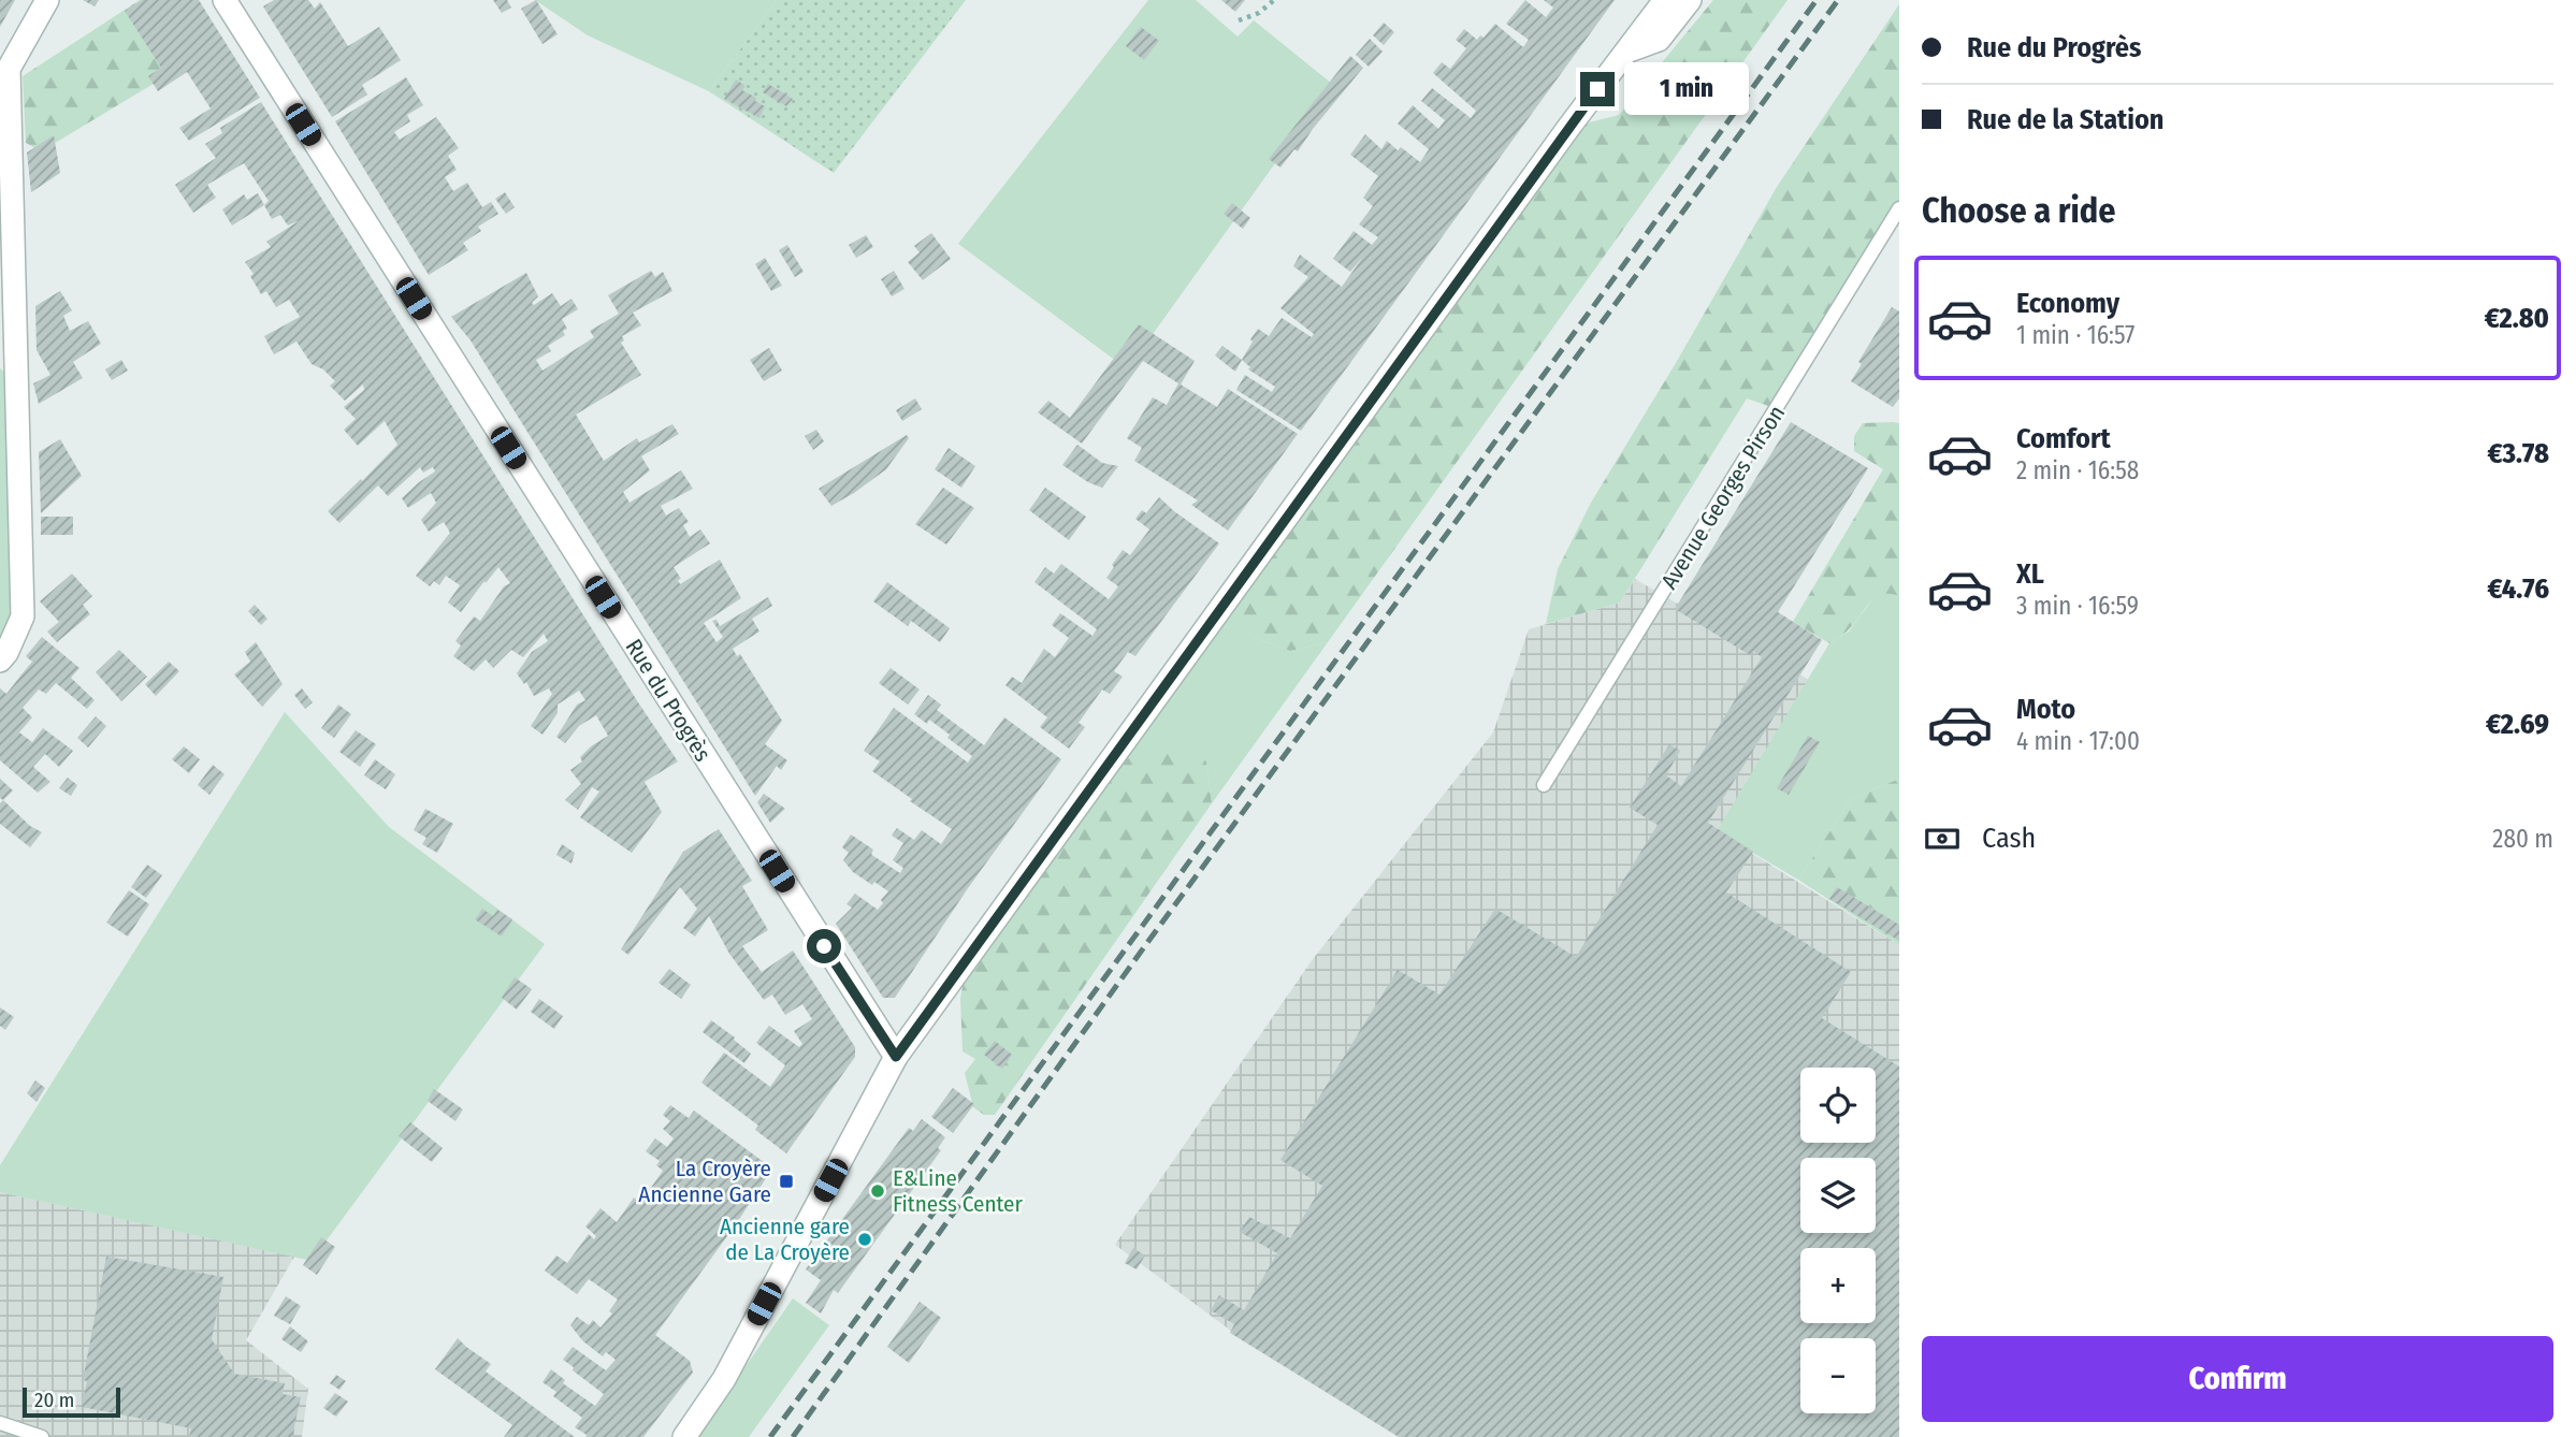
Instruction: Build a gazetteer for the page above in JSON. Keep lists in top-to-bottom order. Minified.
{"streets":{"street":["Rue du Progrès"],"lane":["Avenue Georges Pirson"]},"places":{"transit":["La Croyère Ancienne Gare"],"other":["E&Line Fitness Center","Ancienne gare de La Croyère"]},"scale_bar":"20 m","page":{"banner":["Rue du Progrès","Rue de la Station"],"bubble":"1 min","heading":"Choose a ride","list":[{"name":"Economy","note":"1 min · 16:57","value":"€2.80"},{"name":"Comfort","note":"2 min · 16:58","value":"€3.78"},{"name":"XL","note":"3 min · 16:59","value":"€4.76"},{"name":"Moto","note":"4 min · 17:00","value":"€2.69"}],"pay":["Cash","280 m"],"map_buttons":["+","−"],"buttons":"Confirm","scale":"20 m"}}
